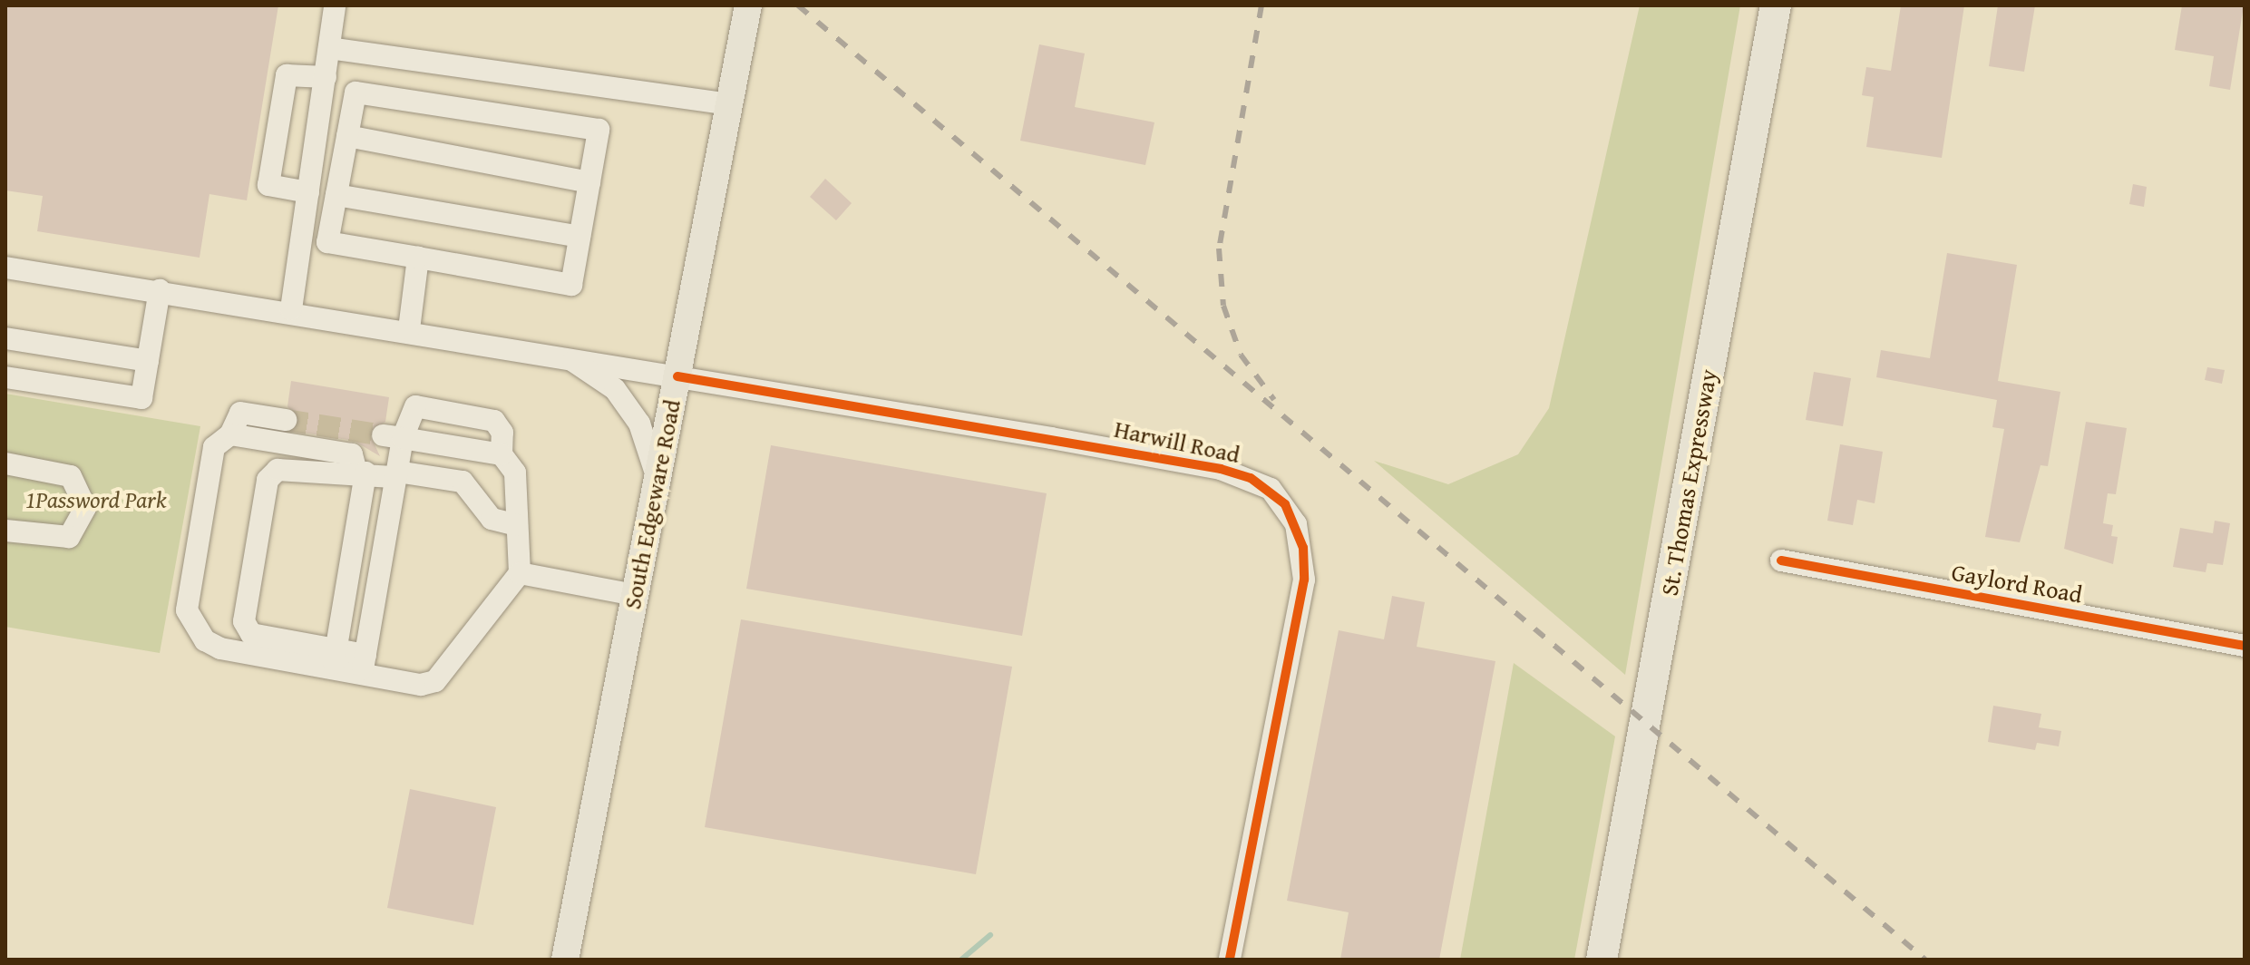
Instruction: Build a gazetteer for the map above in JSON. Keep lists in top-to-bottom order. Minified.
{"streets":{"highway":["St. Thomas Expressway"],"main road":["South Edgeware Road"],"street":["Harwill Road","Gaylord Road"]},"crossings":[["Harwill Road","South Edgeware Road"]],"parks":["1Password Park"]}
